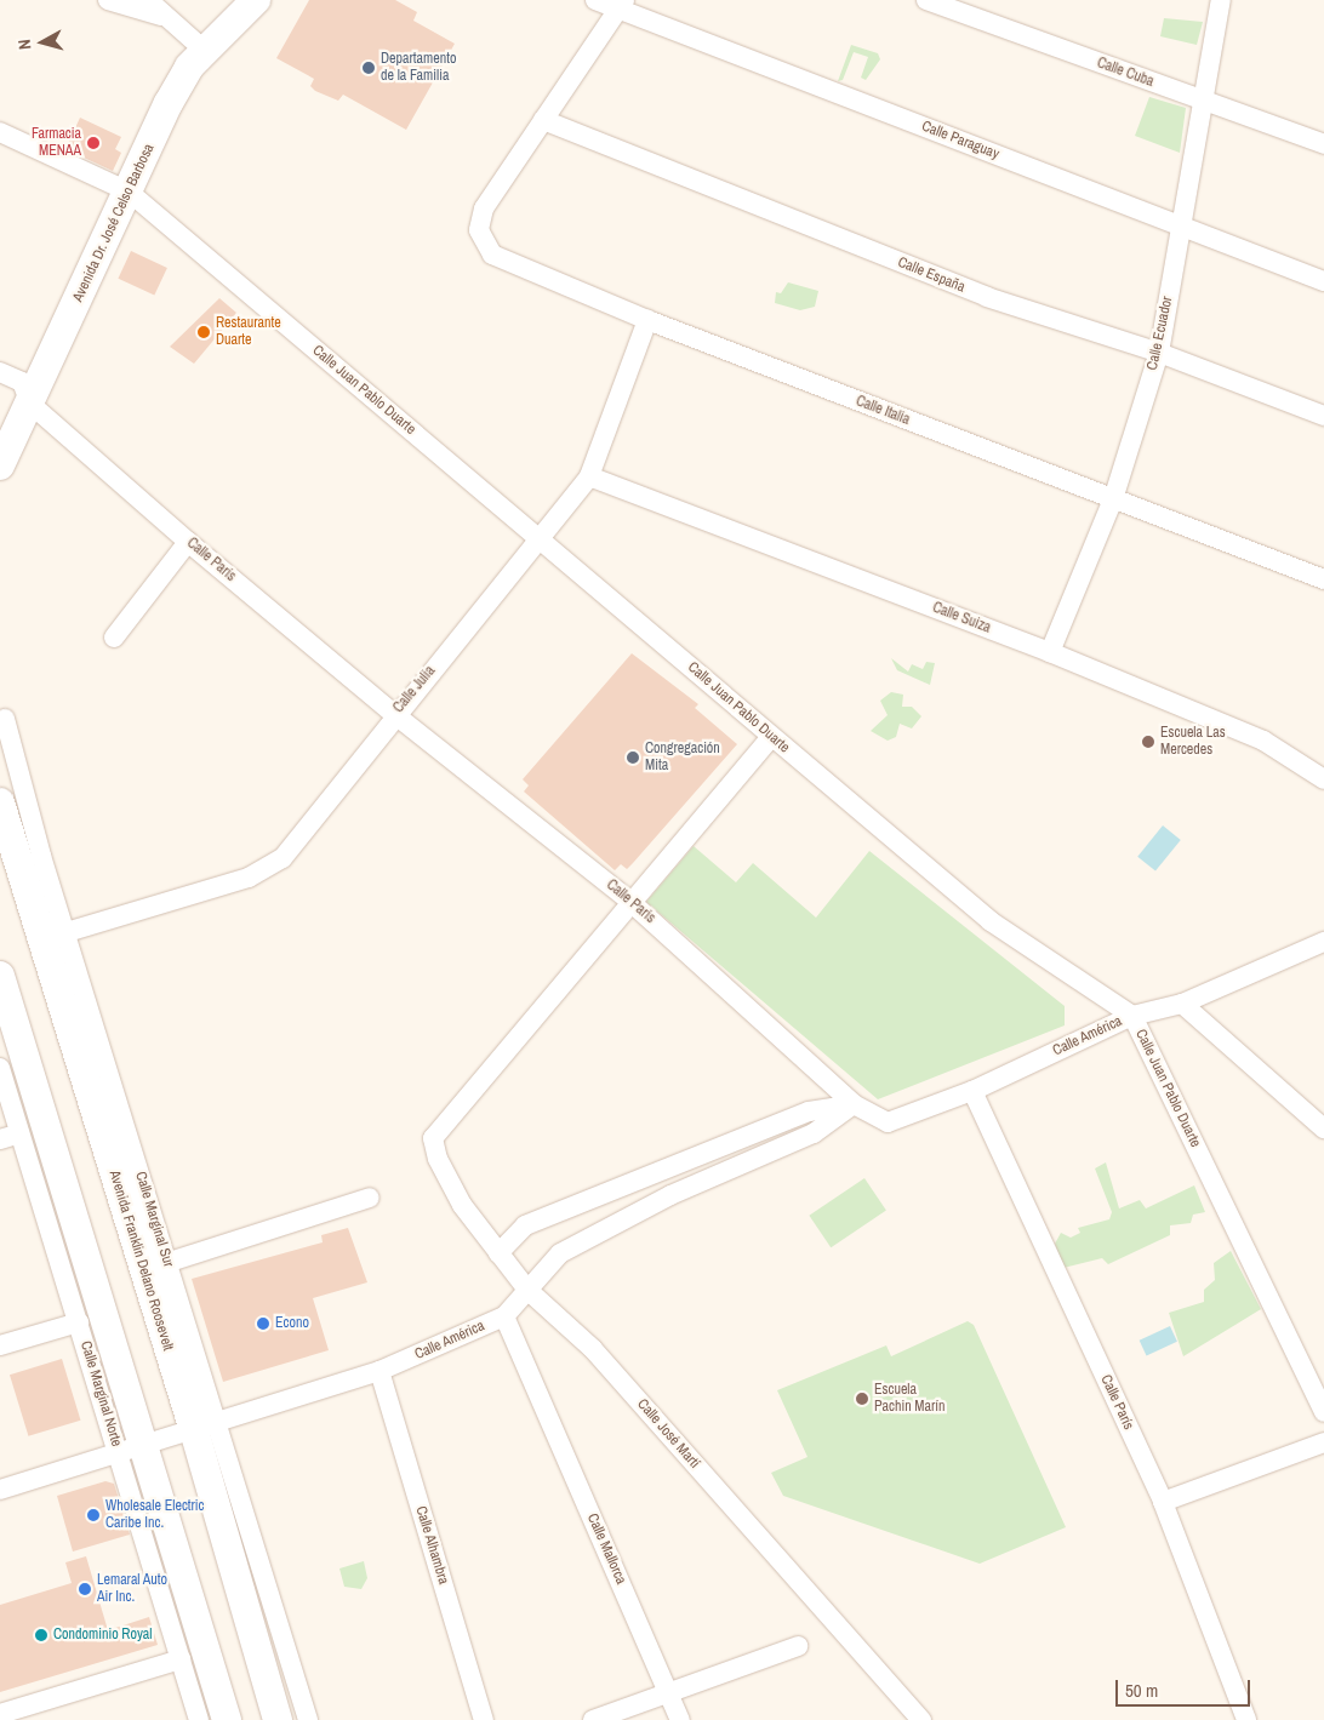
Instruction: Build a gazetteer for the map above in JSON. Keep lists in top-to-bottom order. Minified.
{"streets":{"main road":["Avenida Dr. José Celso Barbosa","Avenida Franklin Delano Roosevelt"],"street":["Calle Cuba","Calle Paraguay","Calle España","Calle Ecuador","Calle Juan Pablo Duarte","Calle Italia","Calle París","Calle Suiza","Calle Julia","Calle Paris","Calle América","Calle Marginal Sur","Calle Marginal Norte","Calle José Martí","Calle Alhambra","Calle Mallorca"]},"crossings":[["Calle Cuba","Calle Ecuador"],["Calle Paraguay","Calle Ecuador"],["Avenida Dr. José Celso Barbosa","Calle Juan Pablo Duarte"],["Avenida Dr. José Celso Barbosa","Calle París"],["Calle España","Calle Ecuador"],["Calle España","Calle Italia"],["Calle Ecuador","Calle Italia"],["Calle Ecuador","Calle Suiza"],["Calle Juan Pablo Duarte","Calle Julia"],["Calle Juan Pablo Duarte","Calle América"],["Calle Italia","Calle Julia"],["Calle París","Calle Julia"],["Calle París","Calle Paris"],["Calle París","Calle América"],["Calle Suiza","Calle Julia"],["Calle Julia","Calle Paris"],["Calle Julia","Calle Marginal Sur"],["Calle Paris","Calle América"],["Calle Paris","Calle José Martí"],["Calle América","Calle Marginal Sur"],["Calle América","Avenida Franklin Delano Roosevelt"],["Calle América","Calle Marginal Norte"],["Calle América","Calle José Martí"],["Calle América","Calle Alhambra"],["Calle América","Calle Mallorca"],["Calle Marginal Sur","Avenida Franklin Delano Roosevelt"]],"places":["Departamento de la Familia","Farmacia MENAA","Restaurante Duarte","Escuela Las Mercedes","Congregación Mita","Econo","Escuela Pachin Marín","Wholesale Electric Caribe Inc.","Lemaral Auto Air Inc.","Condominio Royal"],"scale_bar":"50 m","north":"left"}
